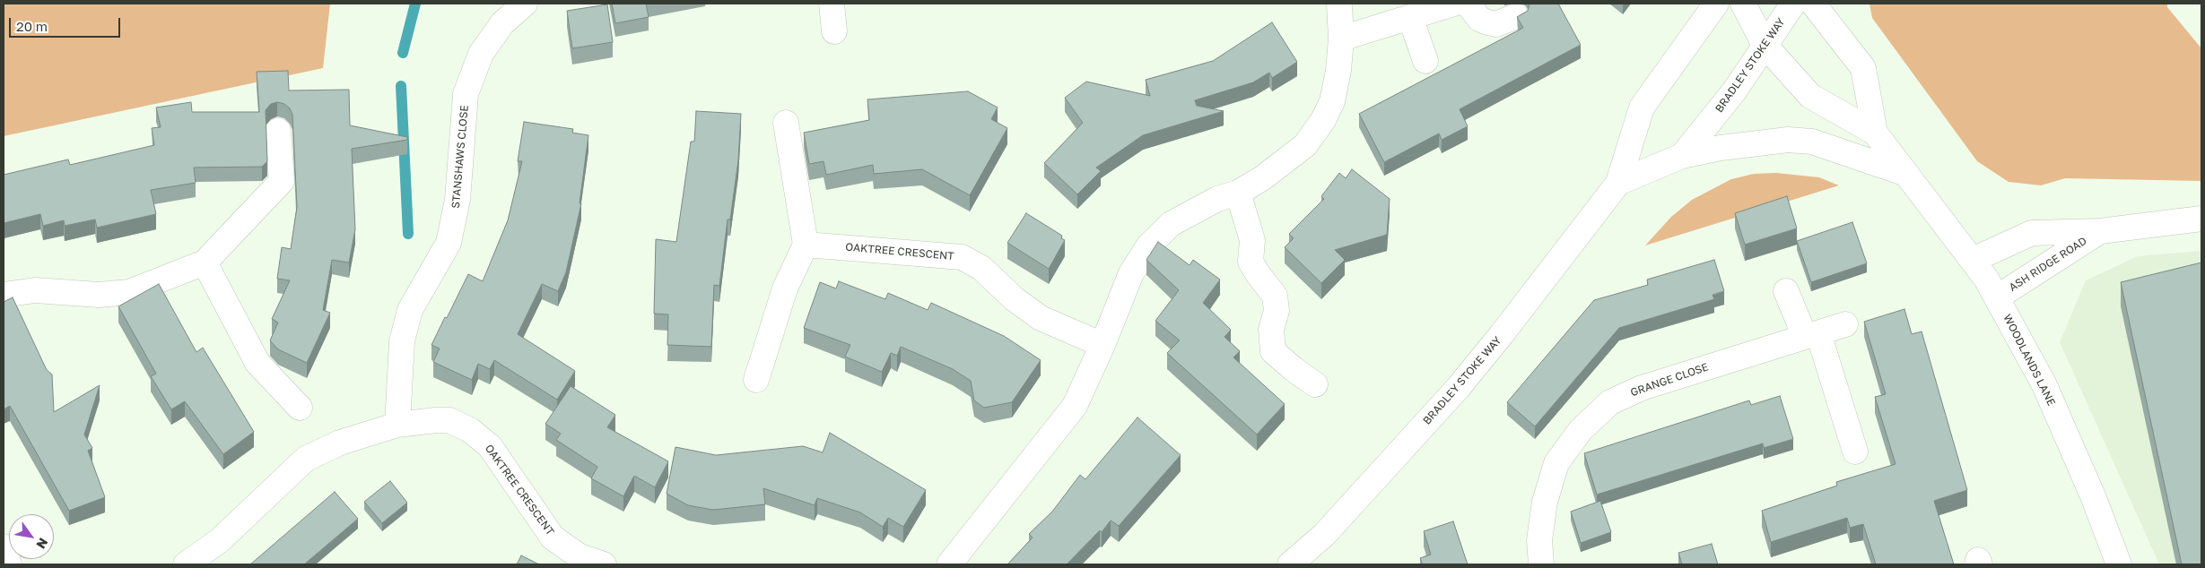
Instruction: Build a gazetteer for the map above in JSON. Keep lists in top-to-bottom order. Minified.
{"streets":{"street":["BRADLEY STOKE WAY","STANSHAWS CLOSE","OAKTREE CRESCENT","ASH RIDGE ROAD","WOODLANDS LANE","GRANGE CLOSE"]},"crossings":[["BRADLEY STOKE WAY","WOODLANDS LANE"],["STANSHAWS CLOSE","OAKTREE CRESCENT"],["ASH RIDGE ROAD","WOODLANDS LANE"]],"scale_bar":"20 m","north":"bottom right"}
